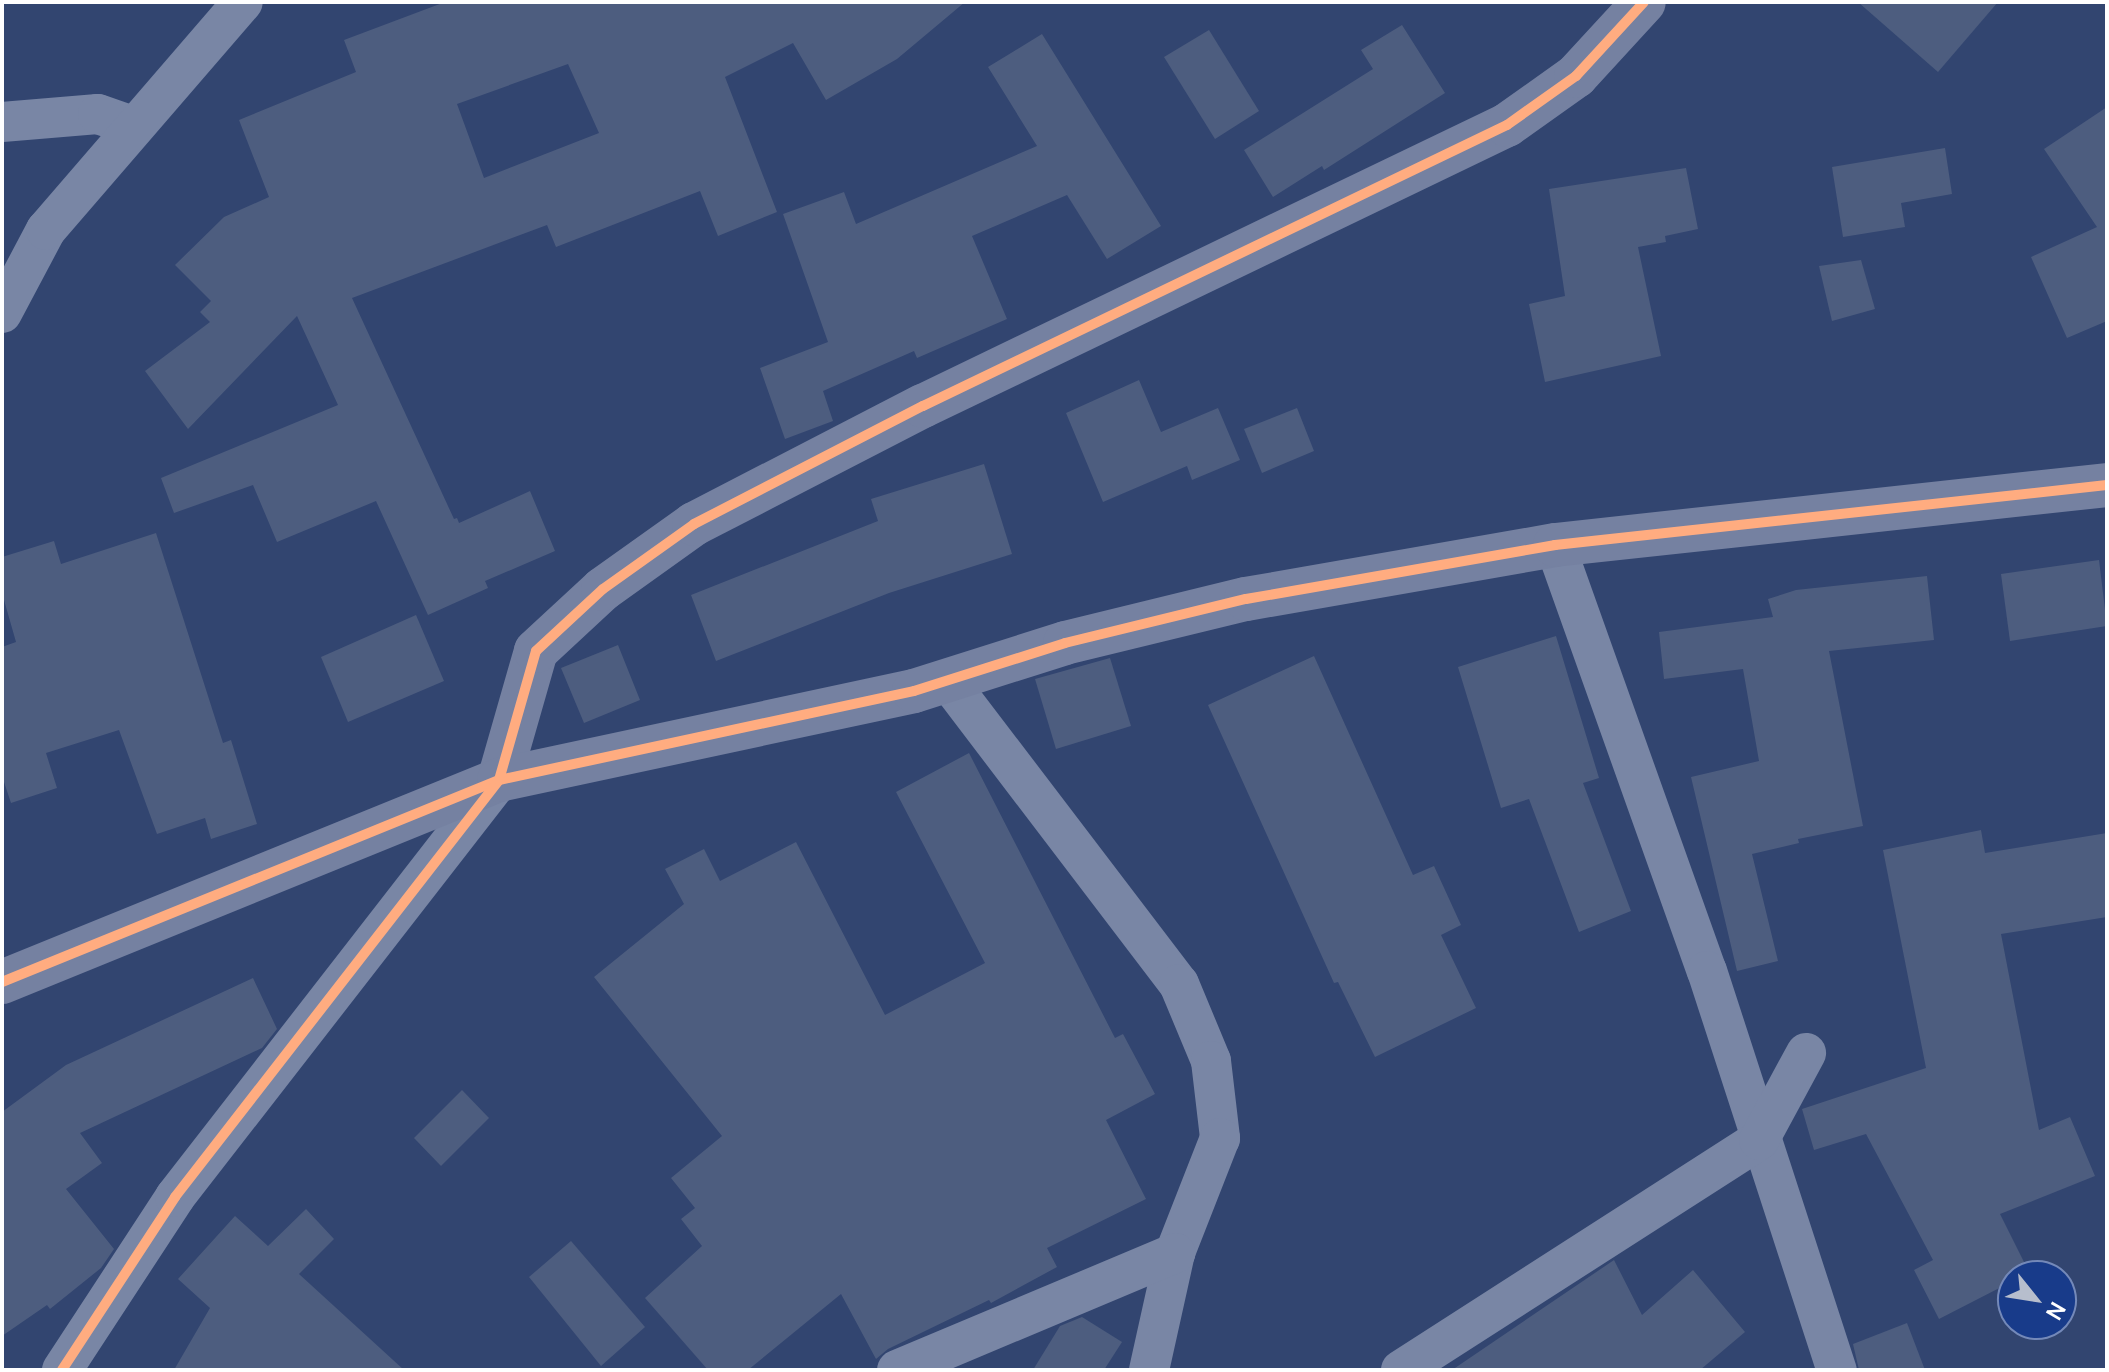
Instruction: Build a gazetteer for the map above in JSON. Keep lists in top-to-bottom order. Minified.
{"north":"bottom right"}
